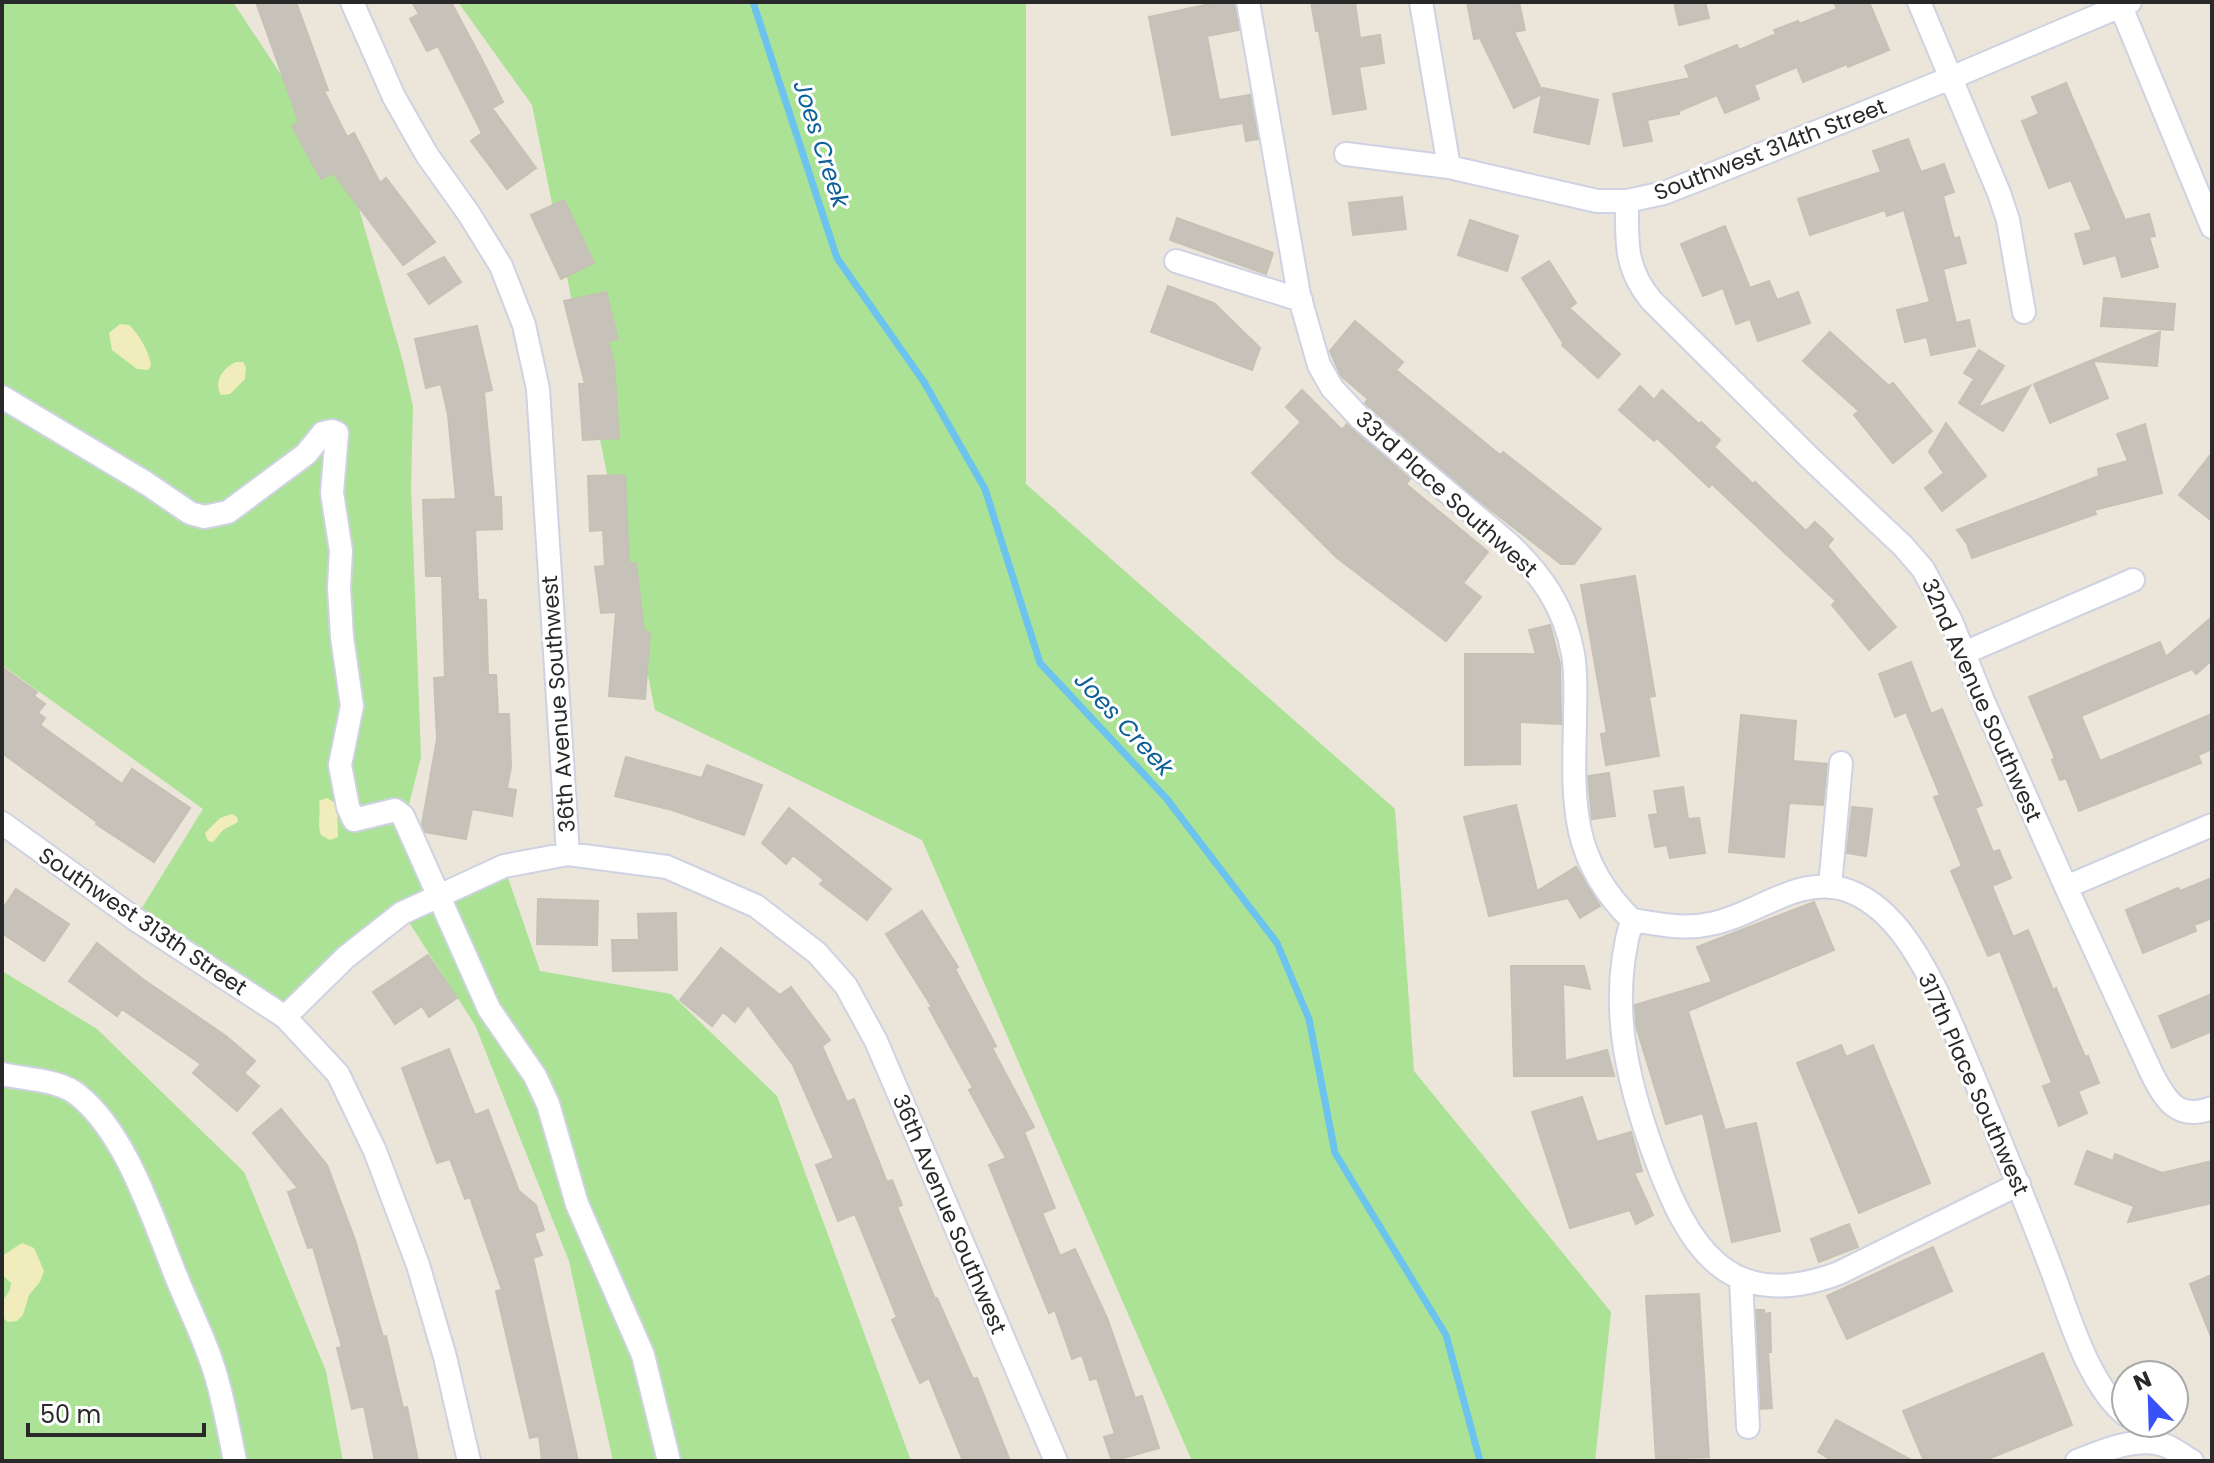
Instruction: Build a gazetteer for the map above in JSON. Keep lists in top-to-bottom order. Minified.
{"streets":{"street":["Southwest 314th Street","33rd Place Southwest","32nd Avenue Southwest","36th Avenue Southwest","Southwest 313th Street","317th Place Southwest"]},"crossings":[["Southwest 314th Street","32nd Avenue Southwest"],["33rd Place Southwest","317th Place Southwest"]],"water":["Joes Creek"],"scale_bar":"50 m","north":"top left"}
